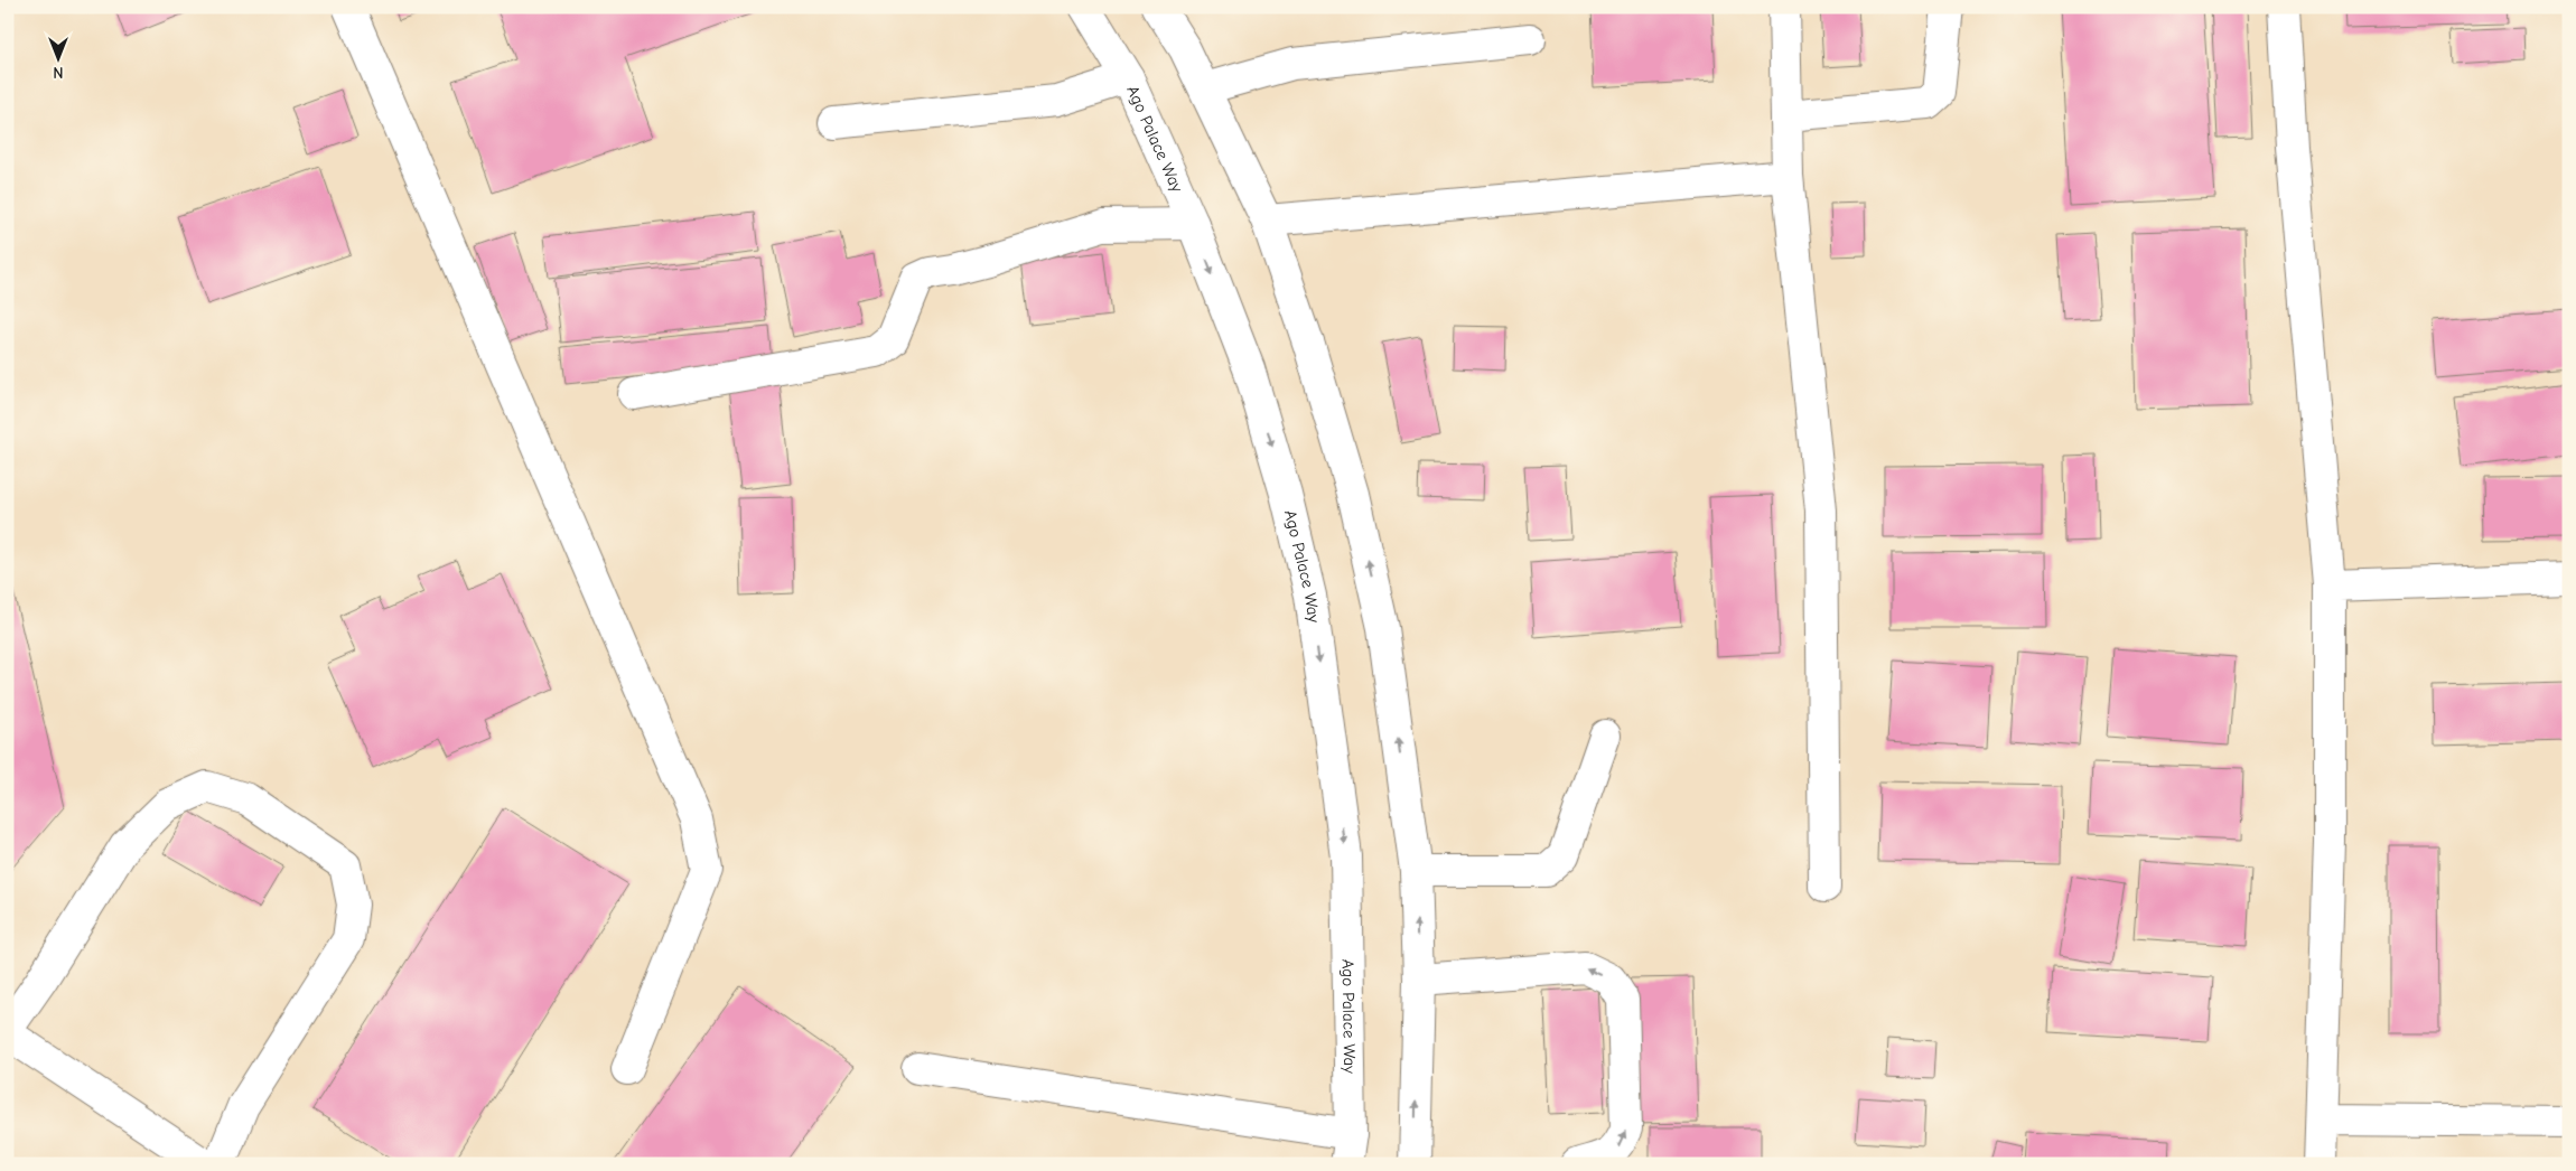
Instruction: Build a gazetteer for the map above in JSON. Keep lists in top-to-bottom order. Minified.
{"streets":{"street":["Ago Palace Way"]},"north":"bottom"}
